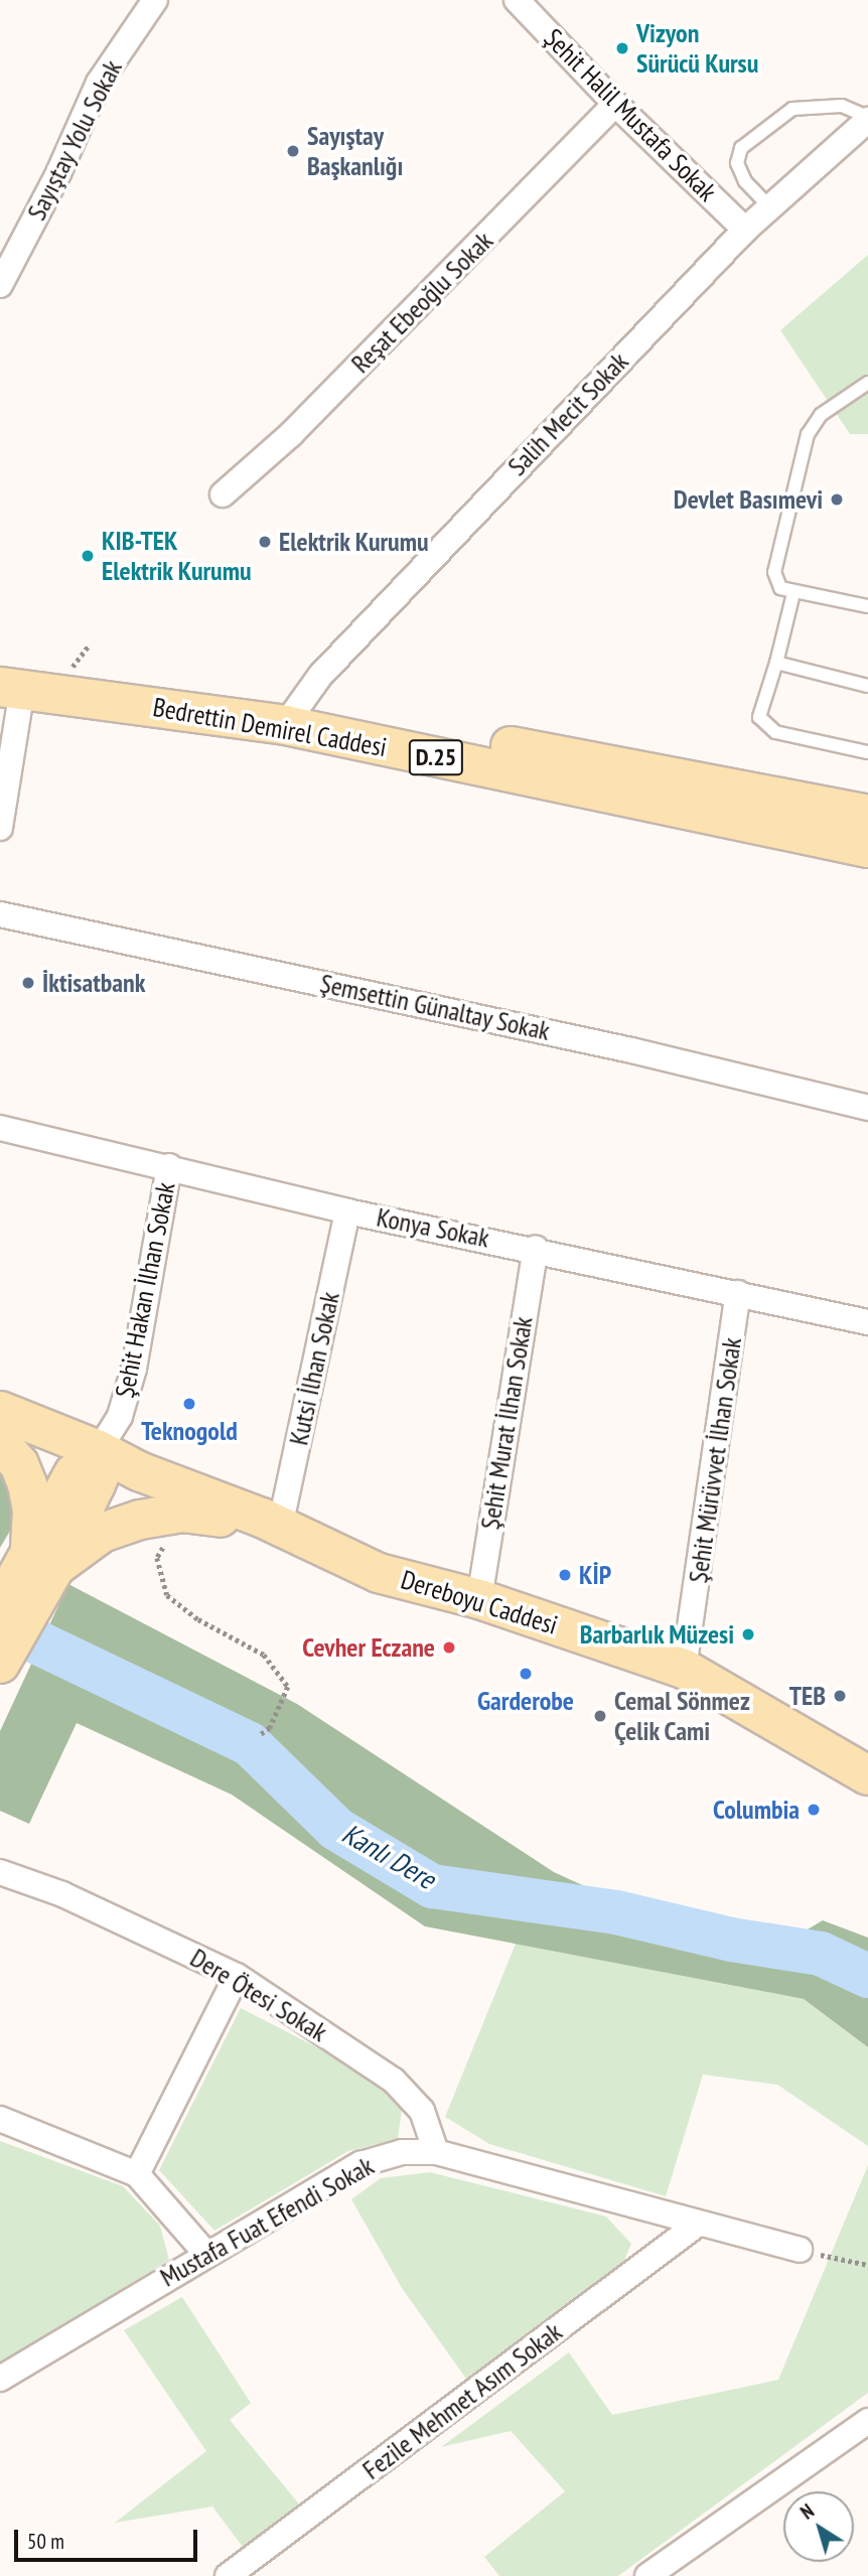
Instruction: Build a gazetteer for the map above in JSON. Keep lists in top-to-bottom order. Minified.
{"streets":{"main road":["Bedrettin Demirel Caddesi","D.25","Dereboyu Caddesi"],"street":["Şehit Halil Mustafa Sokak","Sayıştay Yolu Sokak","Reşat Ebeoğlu Sokak","Salih Mecit Sokak","Şemsettin Günaltay Sokak","Konya Sokak","Şehit Hakan İlhan Sokak","Kutsi İlhan Sokak","Şehit Murat İlhan Sokak","Şehit Mürüvvet İlhan Sokak","Dere Ötesi Sokak","Mustafa Fuat Efendi Sokak","Fezile Mehmet Asım Sokak"]},"crossings":[["Şehit Halil Mustafa Sokak","Reşat Ebeoğlu Sokak"],["Şehit Halil Mustafa Sokak","Salih Mecit Sokak"],["Salih Mecit Sokak","Bedrettin Demirel Caddesi"],["Konya Sokak","Şehit Hakan İlhan Sokak"],["Konya Sokak","Kutsi İlhan Sokak"],["Konya Sokak","Şehit Murat İlhan Sokak"],["Konya Sokak","Şehit Mürüvvet İlhan Sokak"],["Şehit Hakan İlhan Sokak","Dereboyu Caddesi"],["Kutsi İlhan Sokak","Dereboyu Caddesi"],["Şehit Murat İlhan Sokak","Dereboyu Caddesi"],["Şehit Mürüvvet İlhan Sokak","Dereboyu Caddesi"],["Dere Ötesi Sokak","Mustafa Fuat Efendi Sokak"],["Mustafa Fuat Efendi Sokak","Fezile Mehmet Asım Sokak"]],"water":["Kanlı Dere"],"places":["Vizyon Sürücü Kursu","Sayıştay Başkanlığı","Devlet Basımevi","Elektrik Kurumu","KIB-TEK Elektrik Kurumu","İktisatbank","Teknogold","KİP","Barbarlık Müzesi","Cevher Eczane","Garderobe","TEB","Cemal Sönmez Çelik Cami","Columbia"],"scale_bar":"50 m","north":"top left"}
